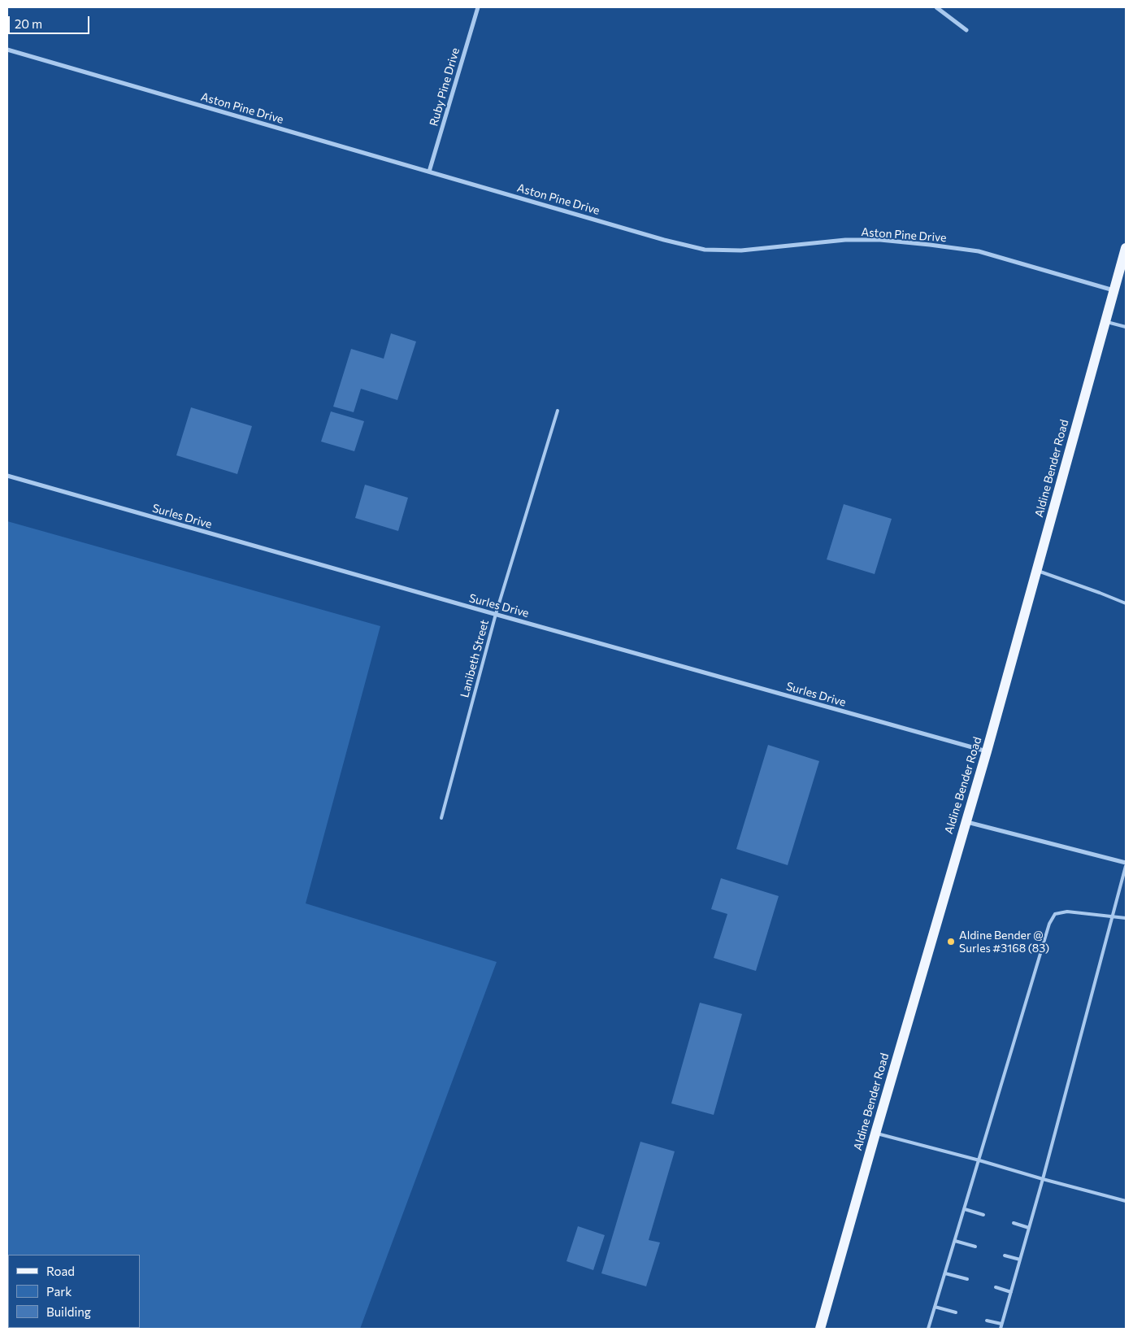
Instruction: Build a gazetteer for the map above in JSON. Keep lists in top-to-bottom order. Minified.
{"streets":{"main road":["Aldine Bender Road"],"street":["Ruby Pine Drive","Aston Pine Drive","Surles Drive"],"lane":["Lanibeth Street"]},"crossings":[["Ruby Pine Drive","Aston Pine Drive"],["Aston Pine Drive","Aldine Bender Road"],["Aldine Bender Road","Surles Drive"],["Surles Drive","Lanibeth Street"]],"places":["Aldine Bender @ Surles #3168 (83)"],"legend":["Road","Park","Building"],"scale_bar":"20 m"}
